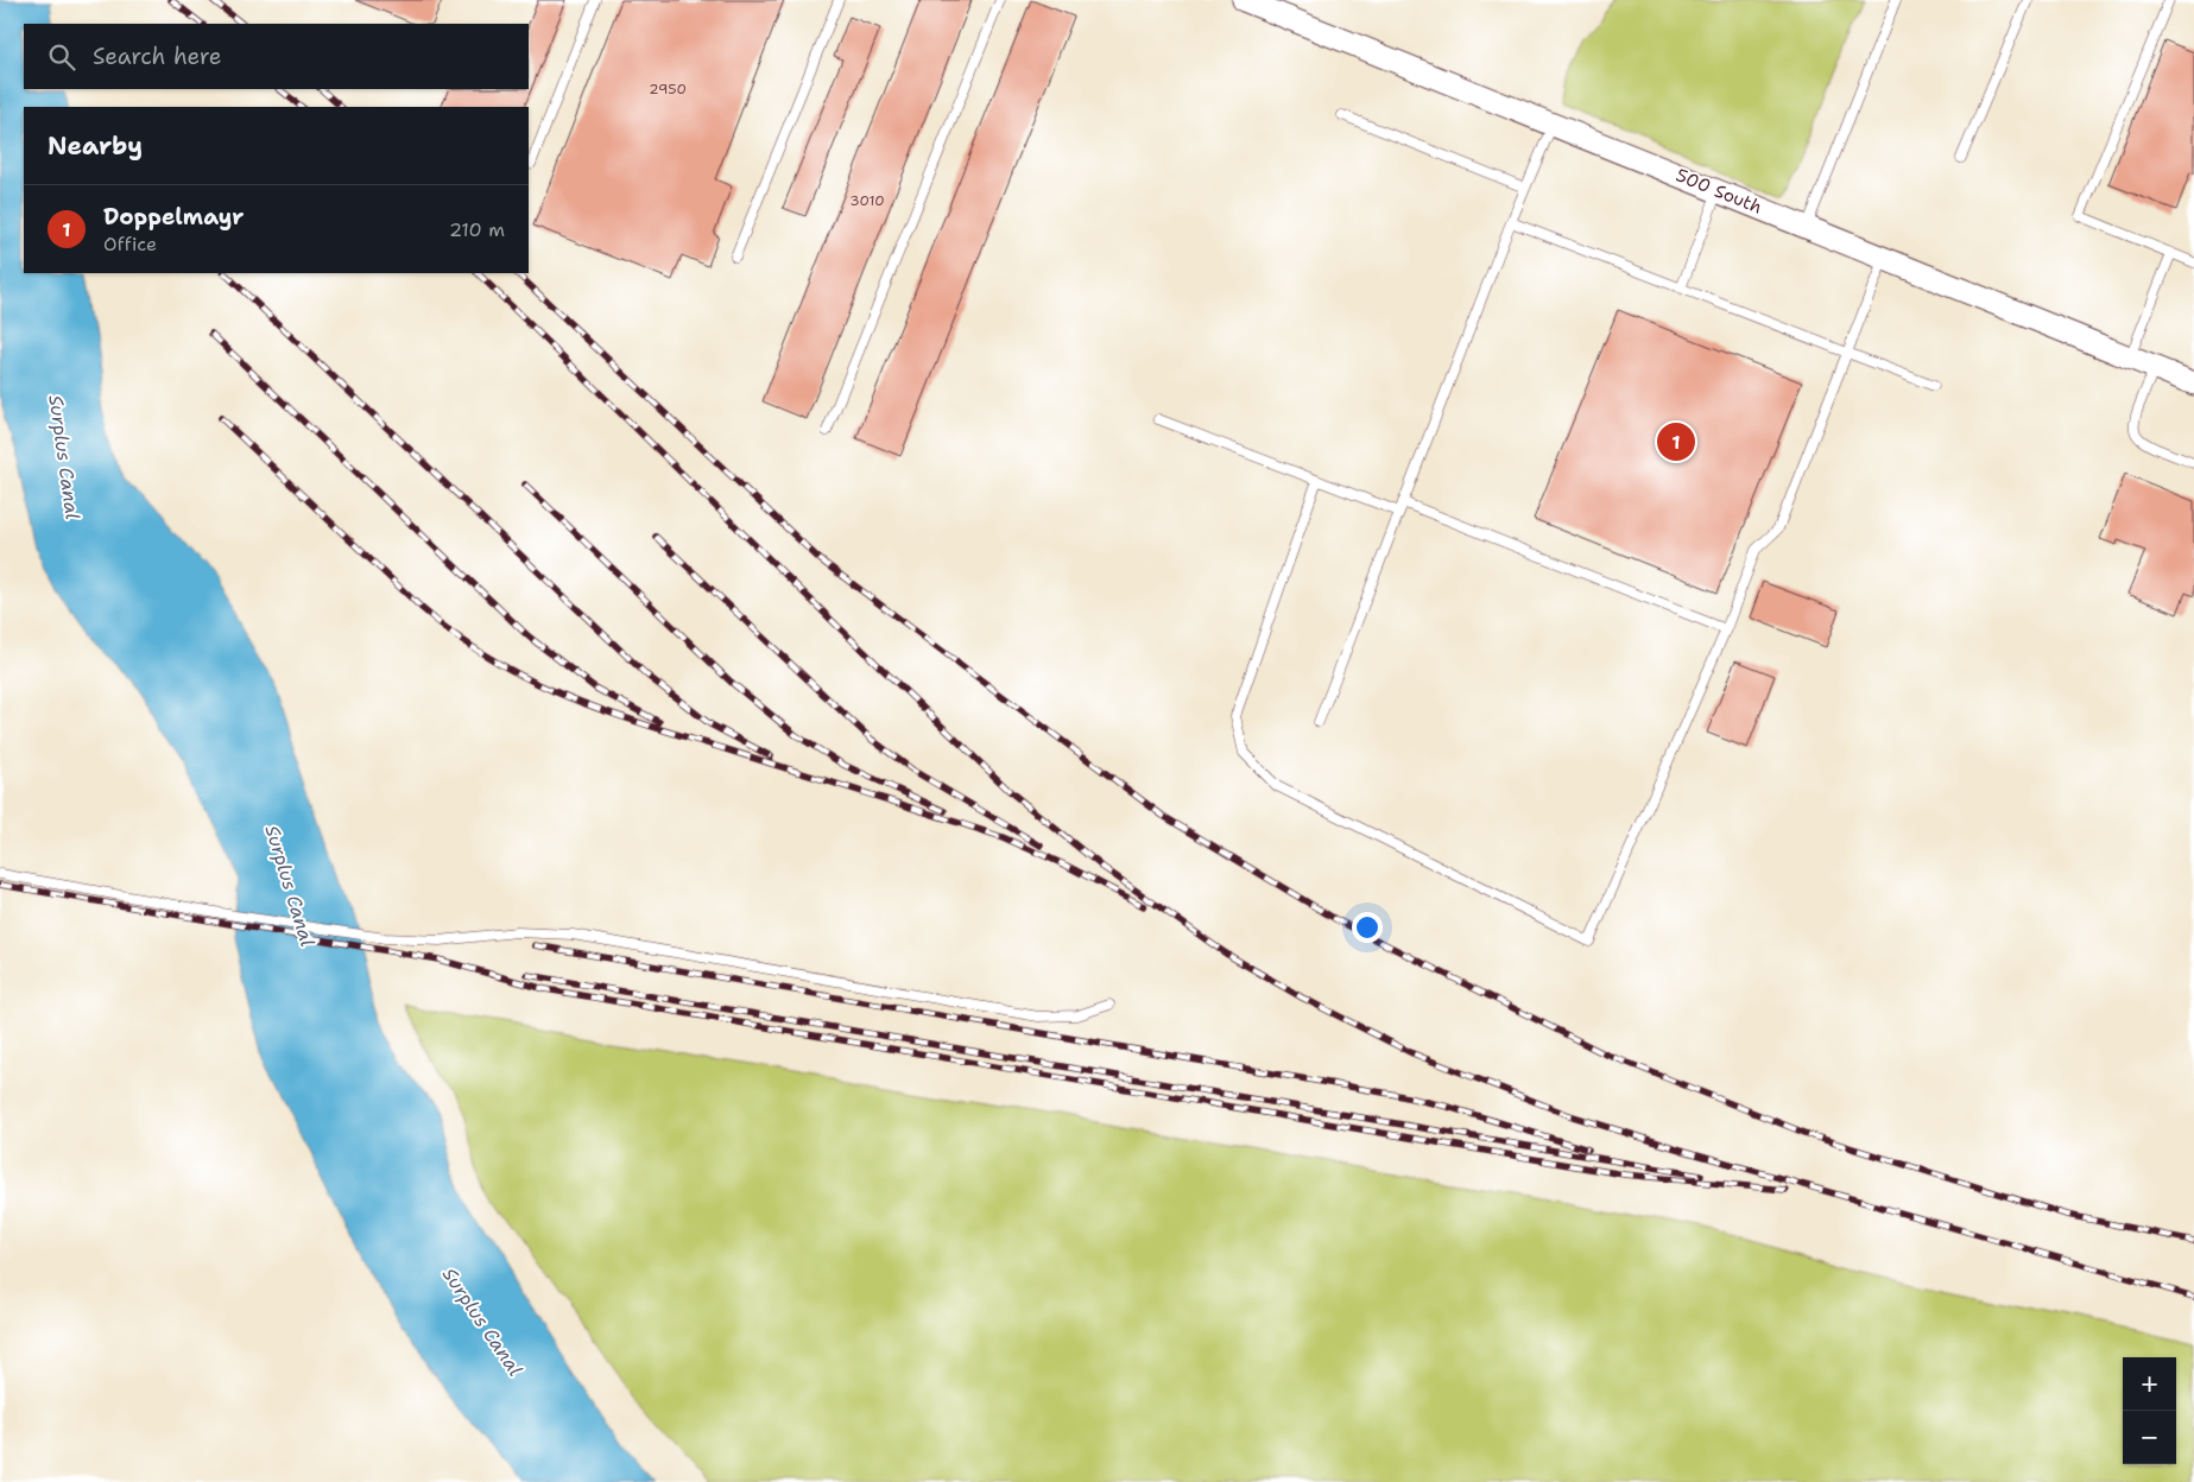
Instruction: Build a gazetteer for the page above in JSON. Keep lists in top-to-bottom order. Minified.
{"streets":{"street":["500 South"]},"water":["Surplus Canal"],"house_numbers":["2950","3010"],"page":{"search":"Search here","heading":"Nearby","list":[{"mark":"1","name":"Doppelmayr","note":"Office","value":"210 m"}],"pins":"1","map_buttons":["+","−"]}}
